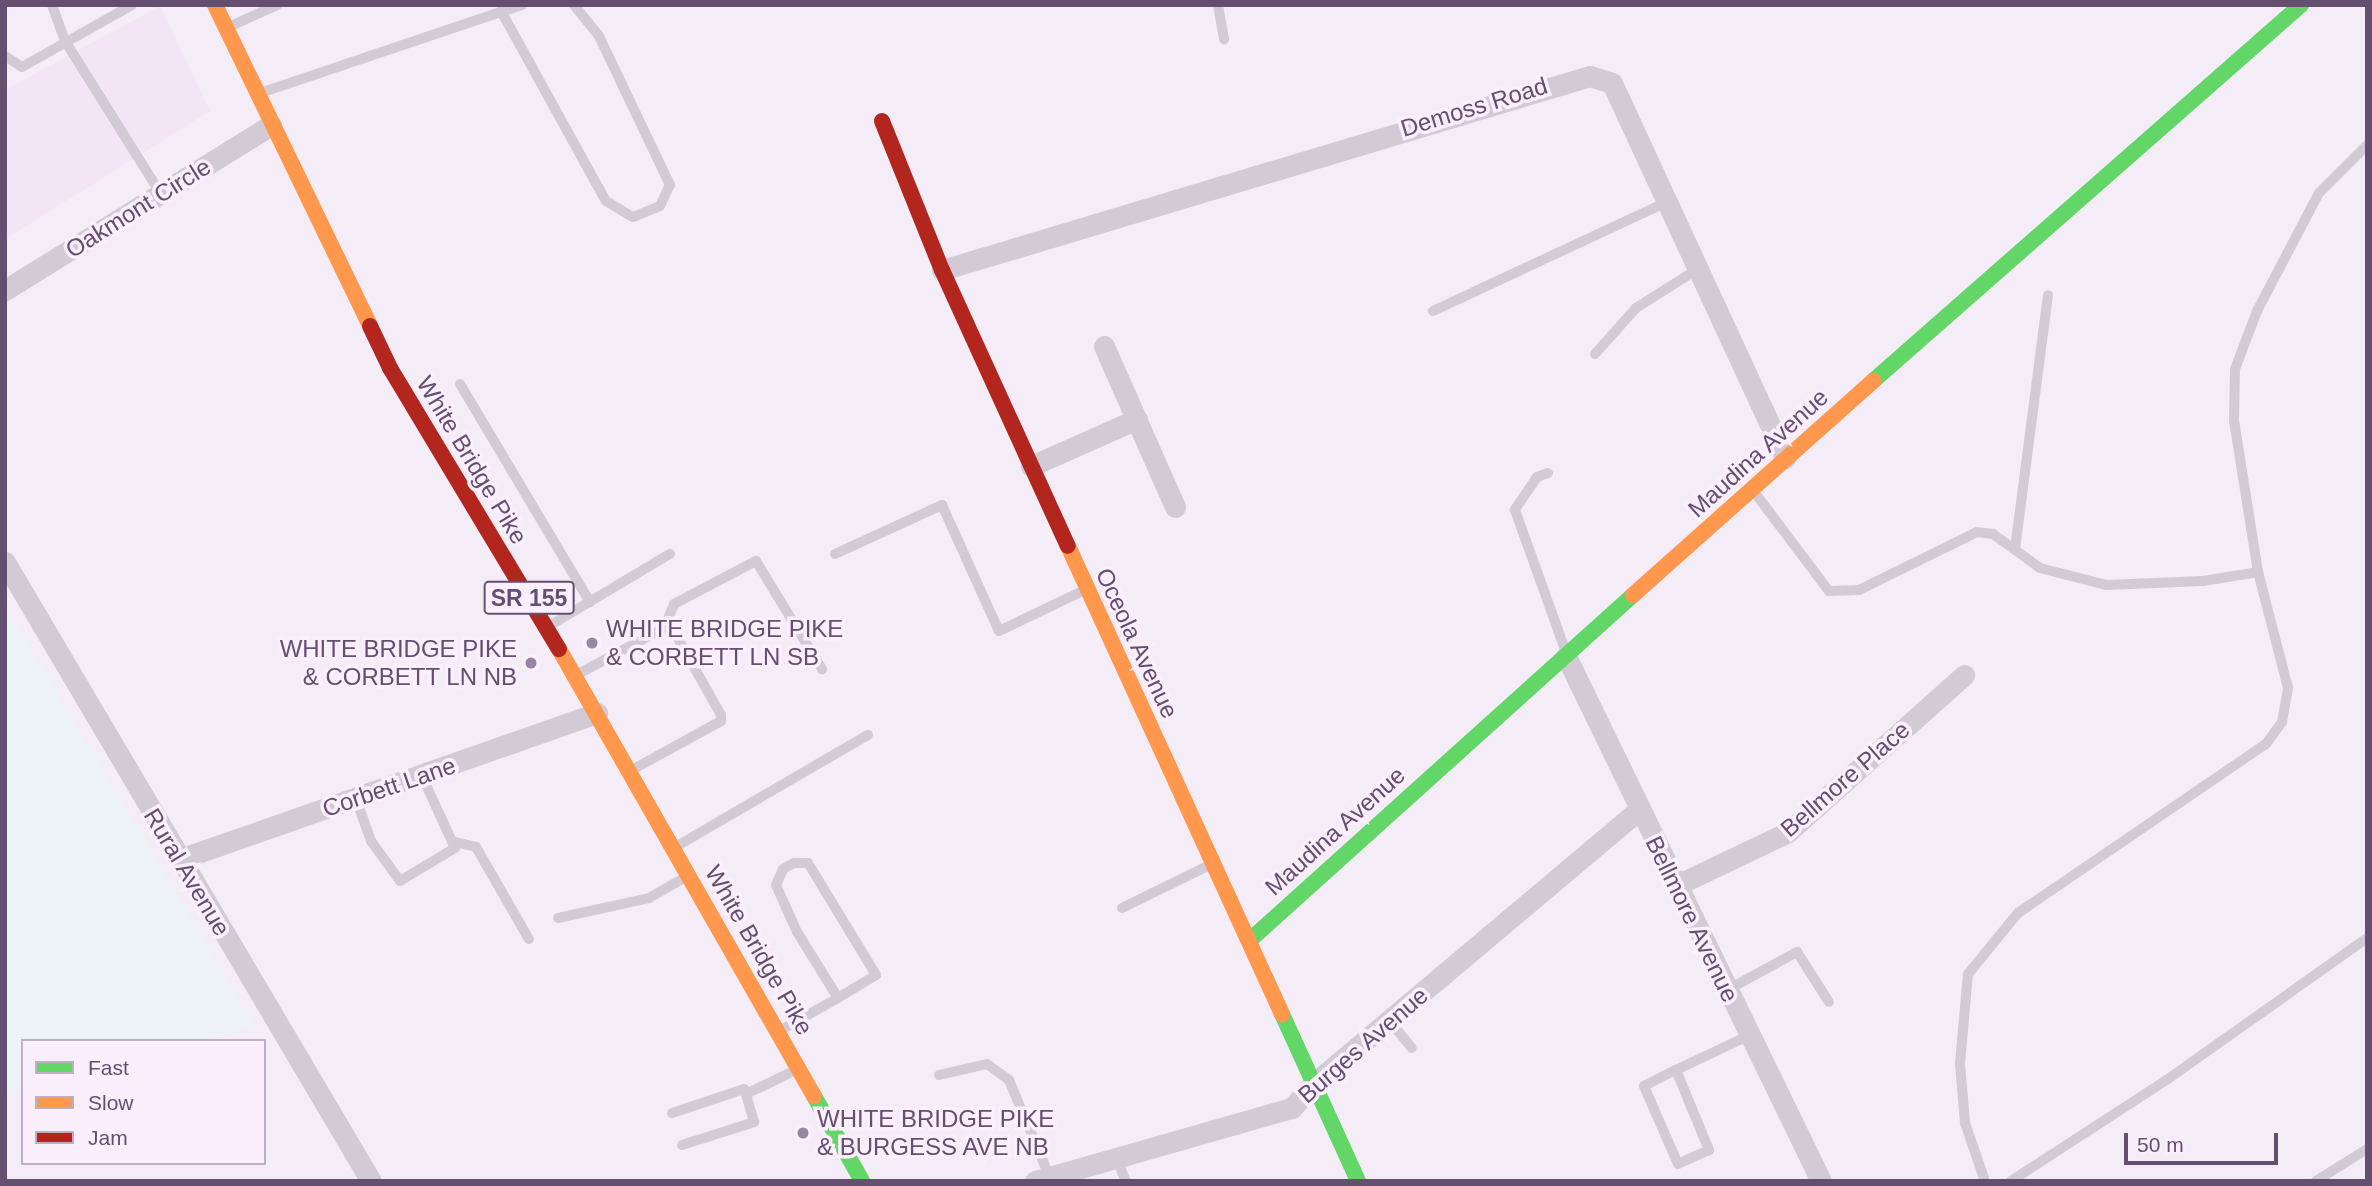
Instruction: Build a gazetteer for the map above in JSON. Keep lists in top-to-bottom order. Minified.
{"streets":{"street":["Demoss Road","Oakmont Circle","Maudina Avenue","White Bridge Pike","SR 155","Oceola Avenue","Bellmore Place","Corbett Lane","Rural Avenue","Bellmore Avenue","Burges Avenue"]},"crossings":[["Demoss Road","Maudina Avenue"],["Demoss Road","Oceola Avenue"],["Oakmont Circle","White Bridge Pike"],["Maudina Avenue","Oceola Avenue"],["Maudina Avenue","Bellmore Avenue"],["White Bridge Pike","Corbett Lane"],["Oceola Avenue","Burges Avenue"],["Bellmore Place","Bellmore Avenue"],["Corbett Lane","Rural Avenue"],["Bellmore Avenue","Burges Avenue"]],"places":["WHITE BRIDGE PIKE & CORBETT LN SB","WHITE BRIDGE PIKE & CORBETT LN NB","WHITE BRIDGE PIKE & BURGESS AVE NB"],"legend":["Fast","Slow","Jam"],"scale_bar":"50 m"}
